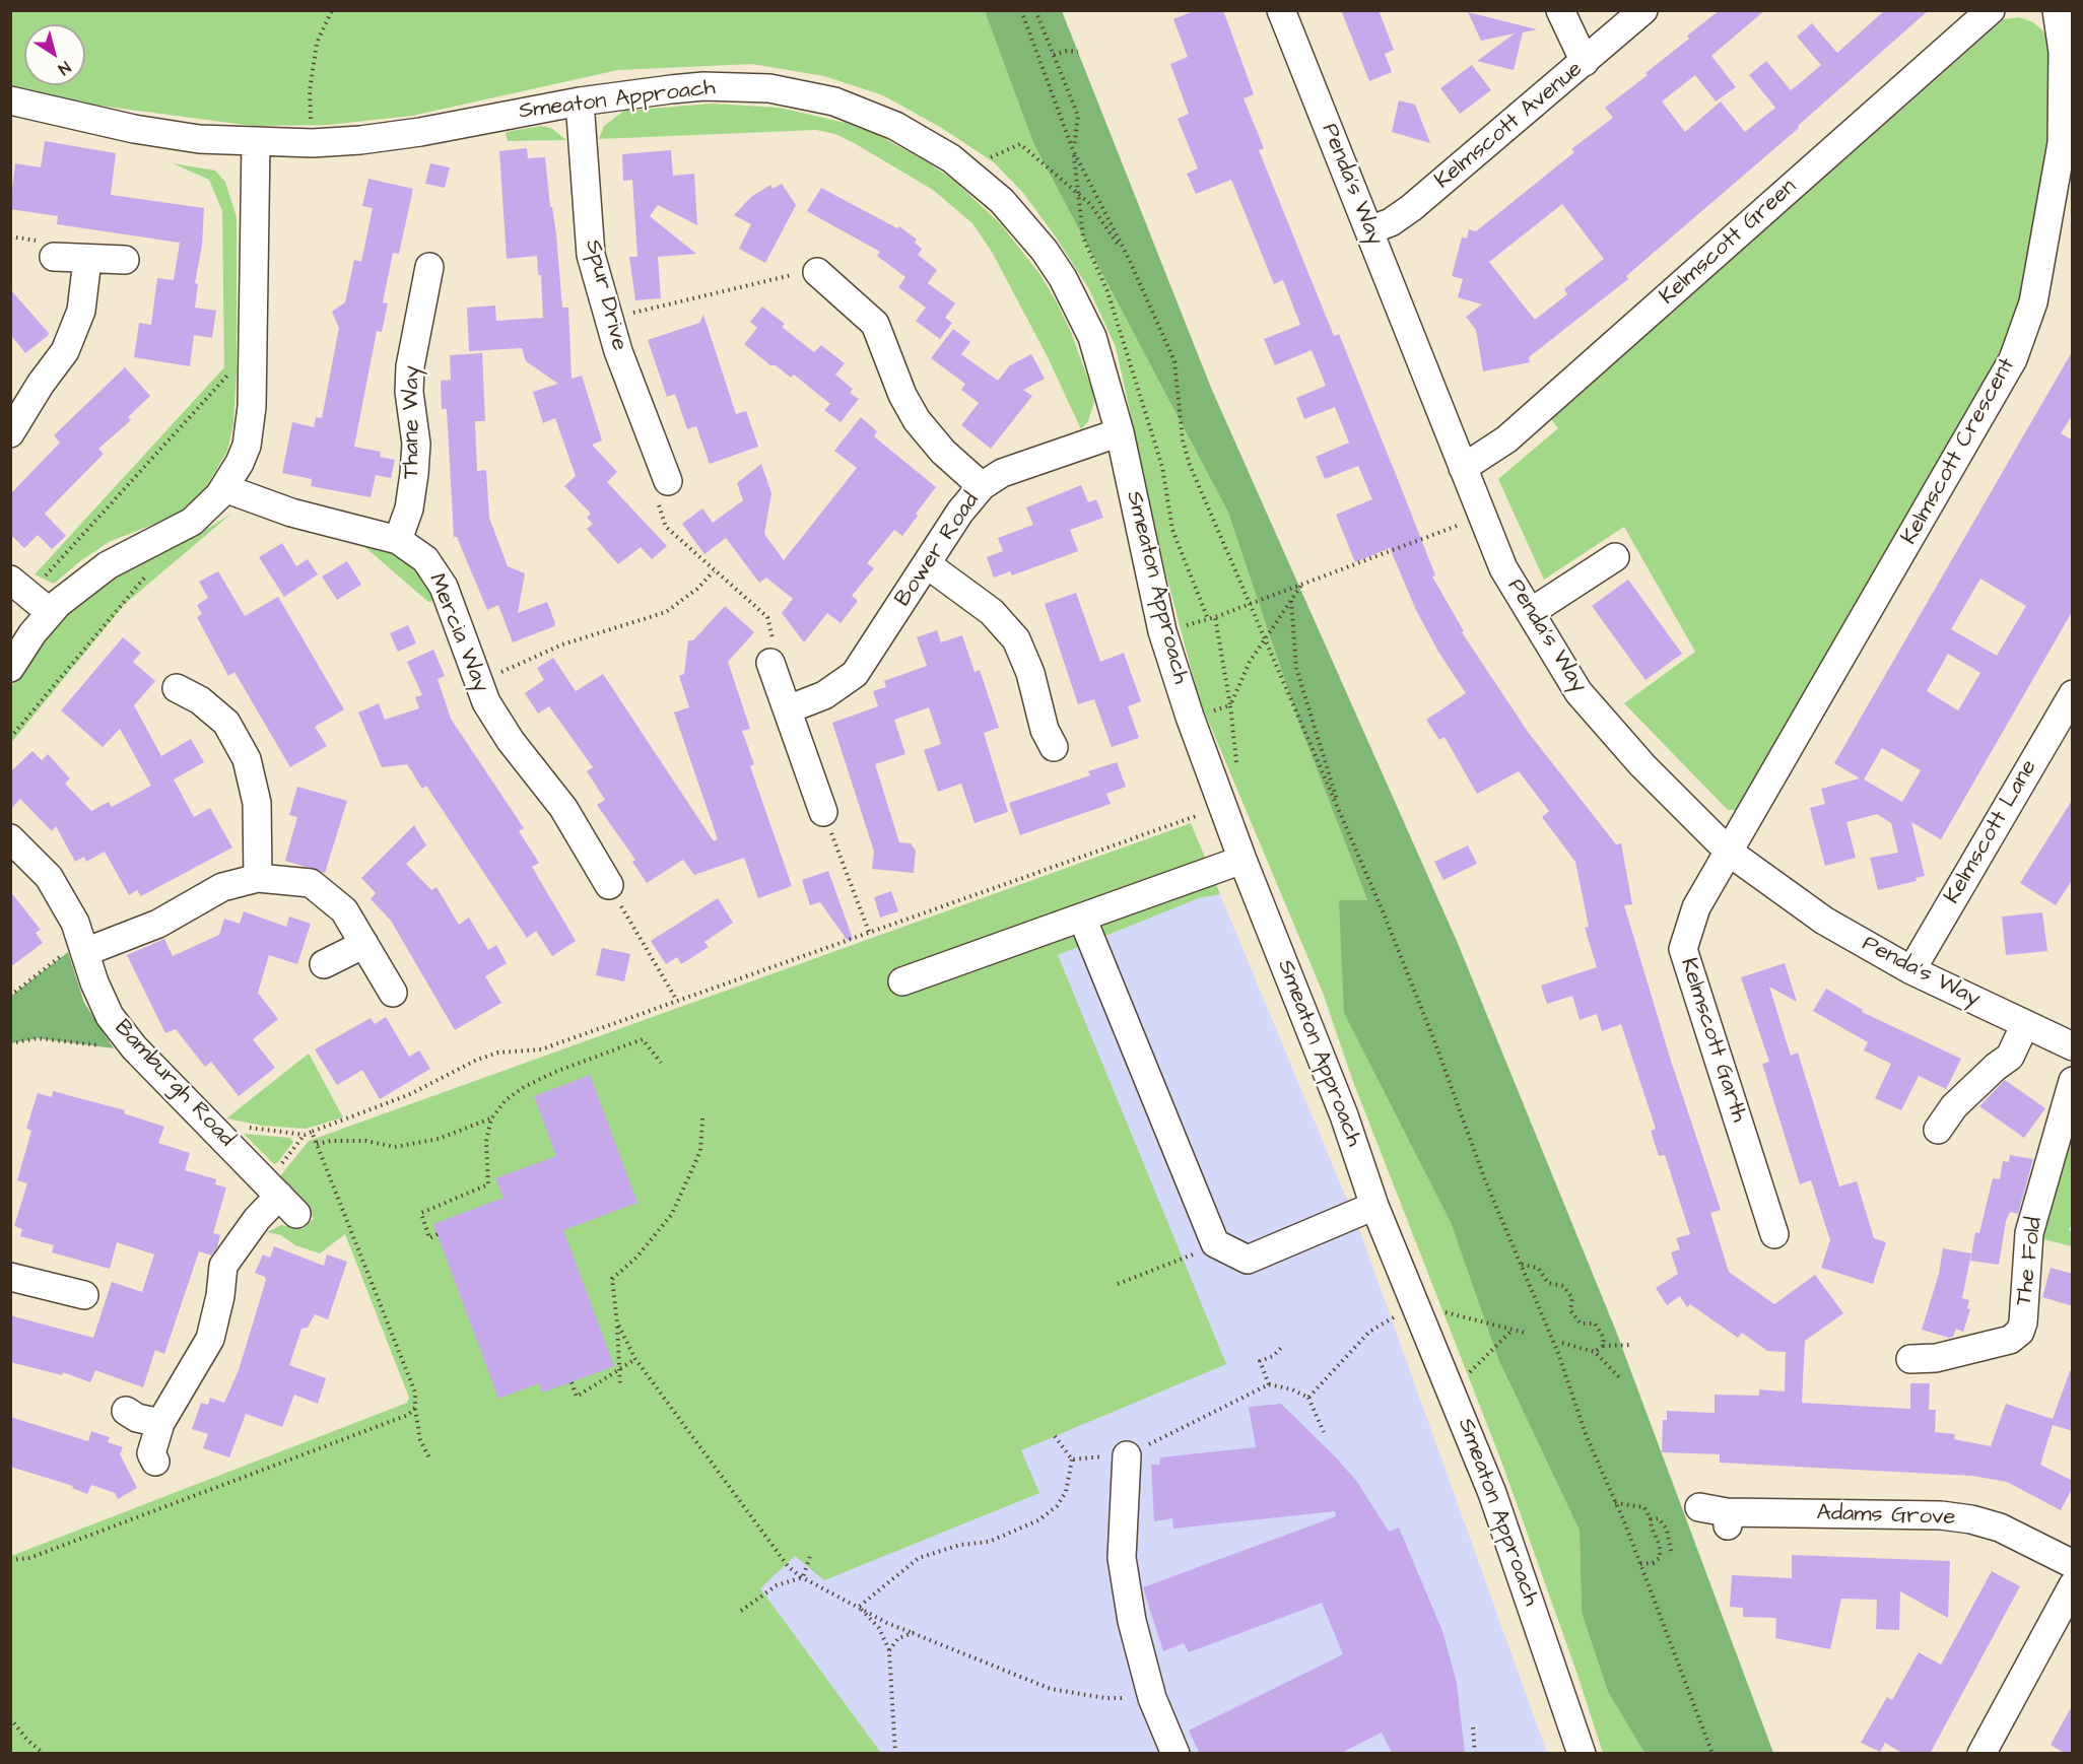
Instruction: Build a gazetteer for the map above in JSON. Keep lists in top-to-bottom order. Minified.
{"streets":{"street":["Smeaton Approach","Kelmscott Avenue","Penda's Way","Kelmscott Green","Spur Drive","Thane Way","Kelmscott Crescent","Bower Road","Mercia Way","Kelmscott Lane","Kelmscott Garth","Bamburgh Road","The Fold","Adams Grove"]},"crossings":[["Smeaton Approach","Spur Drive"],["Smeaton Approach","Bower Road"],["Kelmscott Avenue","Penda's Way"],["Penda's Way","Kelmscott Green"],["Penda's Way","Kelmscott Crescent"],["Penda's Way","Kelmscott Lane"],["Penda's Way","Kelmscott Garth"],["Thane Way","Mercia Way"],["Kelmscott Crescent","Kelmscott Garth"]],"north":"bottom right"}
